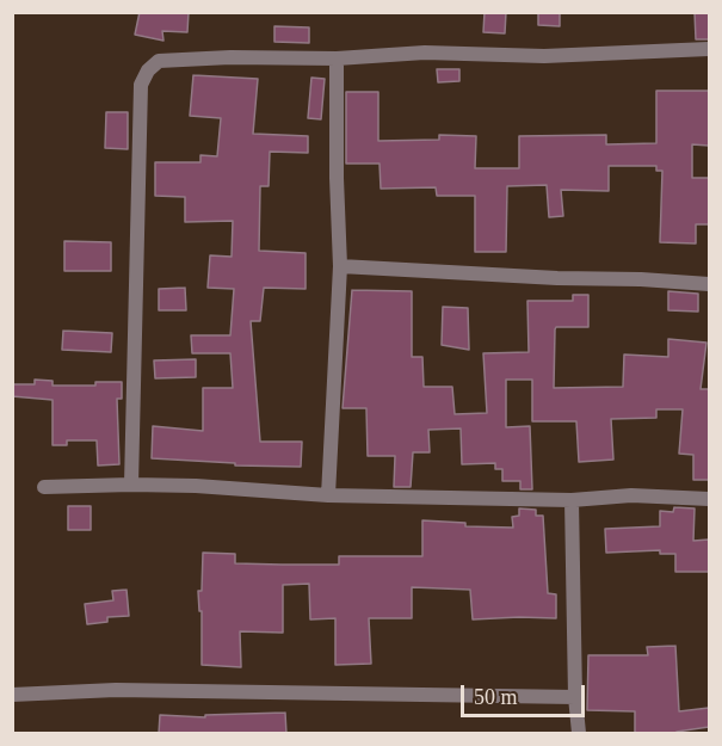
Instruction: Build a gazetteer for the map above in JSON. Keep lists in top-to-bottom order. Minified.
{"scale_bar":"50 m"}
